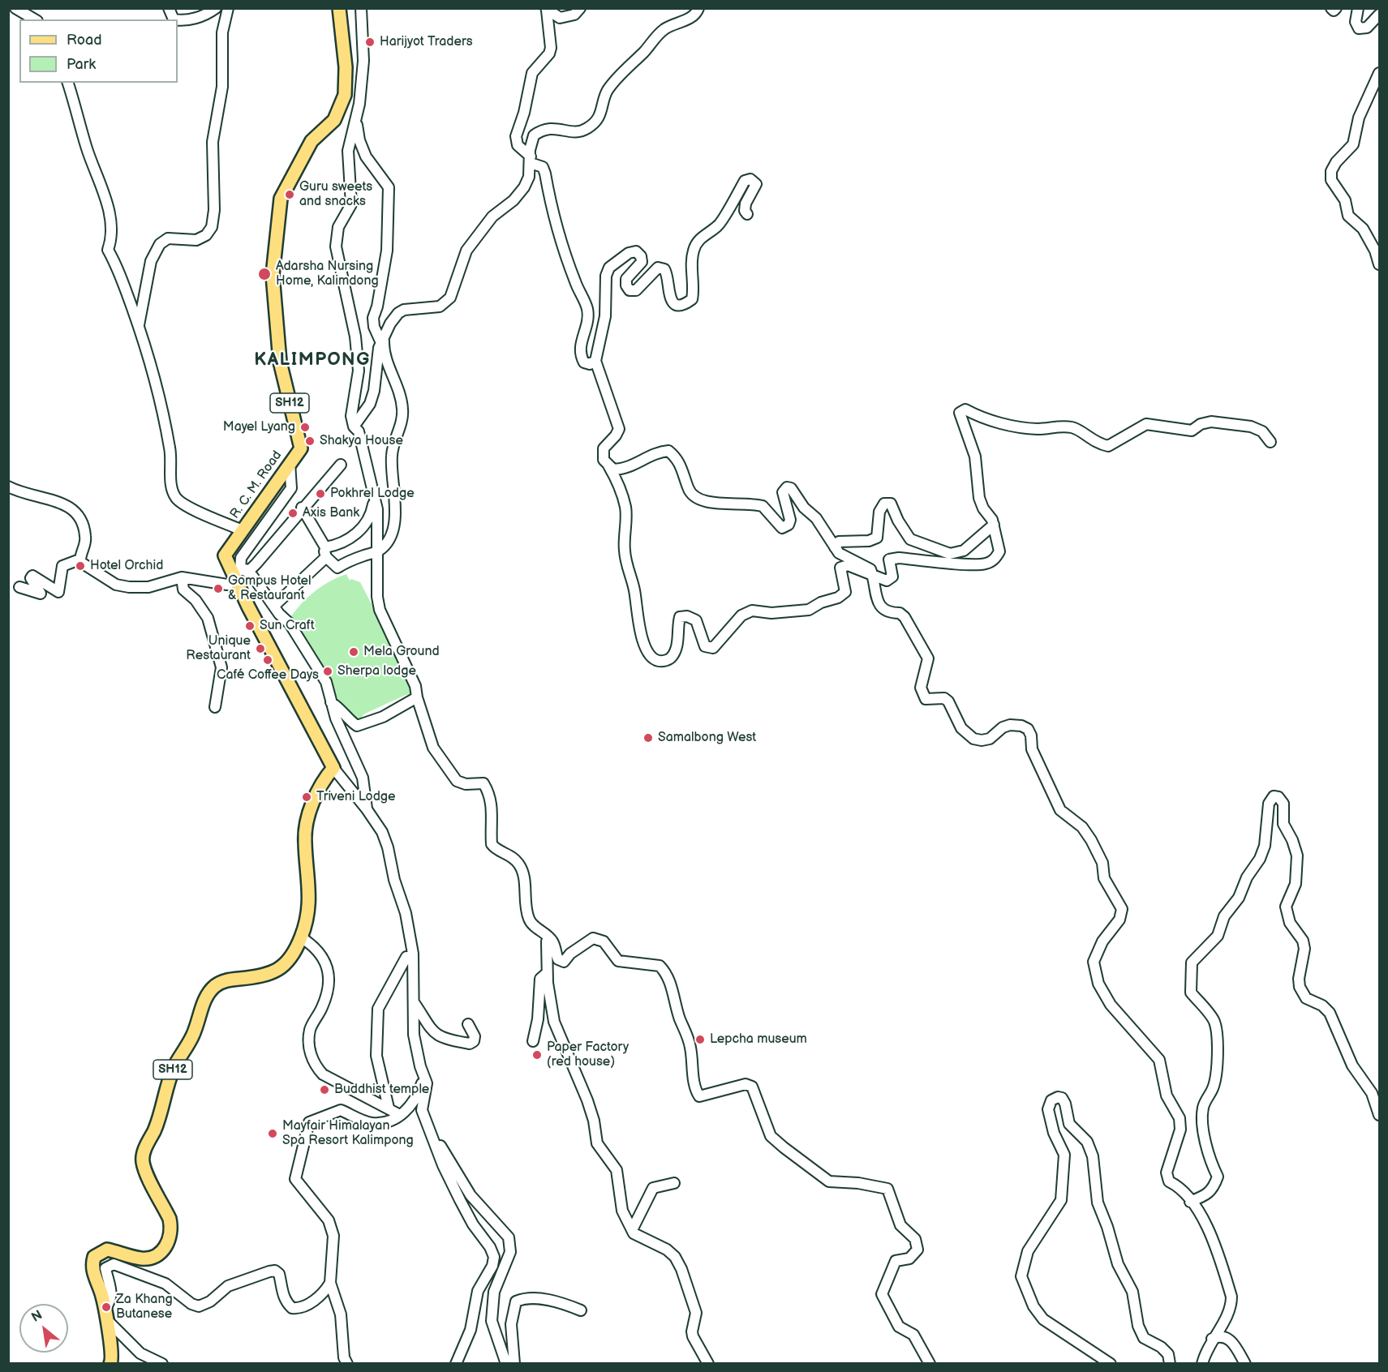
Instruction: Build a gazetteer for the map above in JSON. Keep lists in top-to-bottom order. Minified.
{"streets":{"main road":["SH12","R. C. M. Road"]},"crossings":[["SH12","R. C. M. Road"]],"districts":["KALIMPONG"],"places":["Harijyot Traders","Guru sweets and snacks","Adarsha Nursing Home, Kalimdong","Mayel Lyang","Shakya House","Pokhrel Lodge","Axis Bank","Hotel Orchid","Gompus Hotel & Restaurant","Sun Craft","Unique Restaurant","Mela Ground","Café Coffee Days","Sherpa lodge","Samalbong West","Triveni Lodge","Lepcha museum","Paper Factory (red house)","Buddhist temple","Mayfair Himalayan Spa Resort Kalimpong","Za Khang Butanese"],"legend":["Road","Park"],"north":"top left"}
